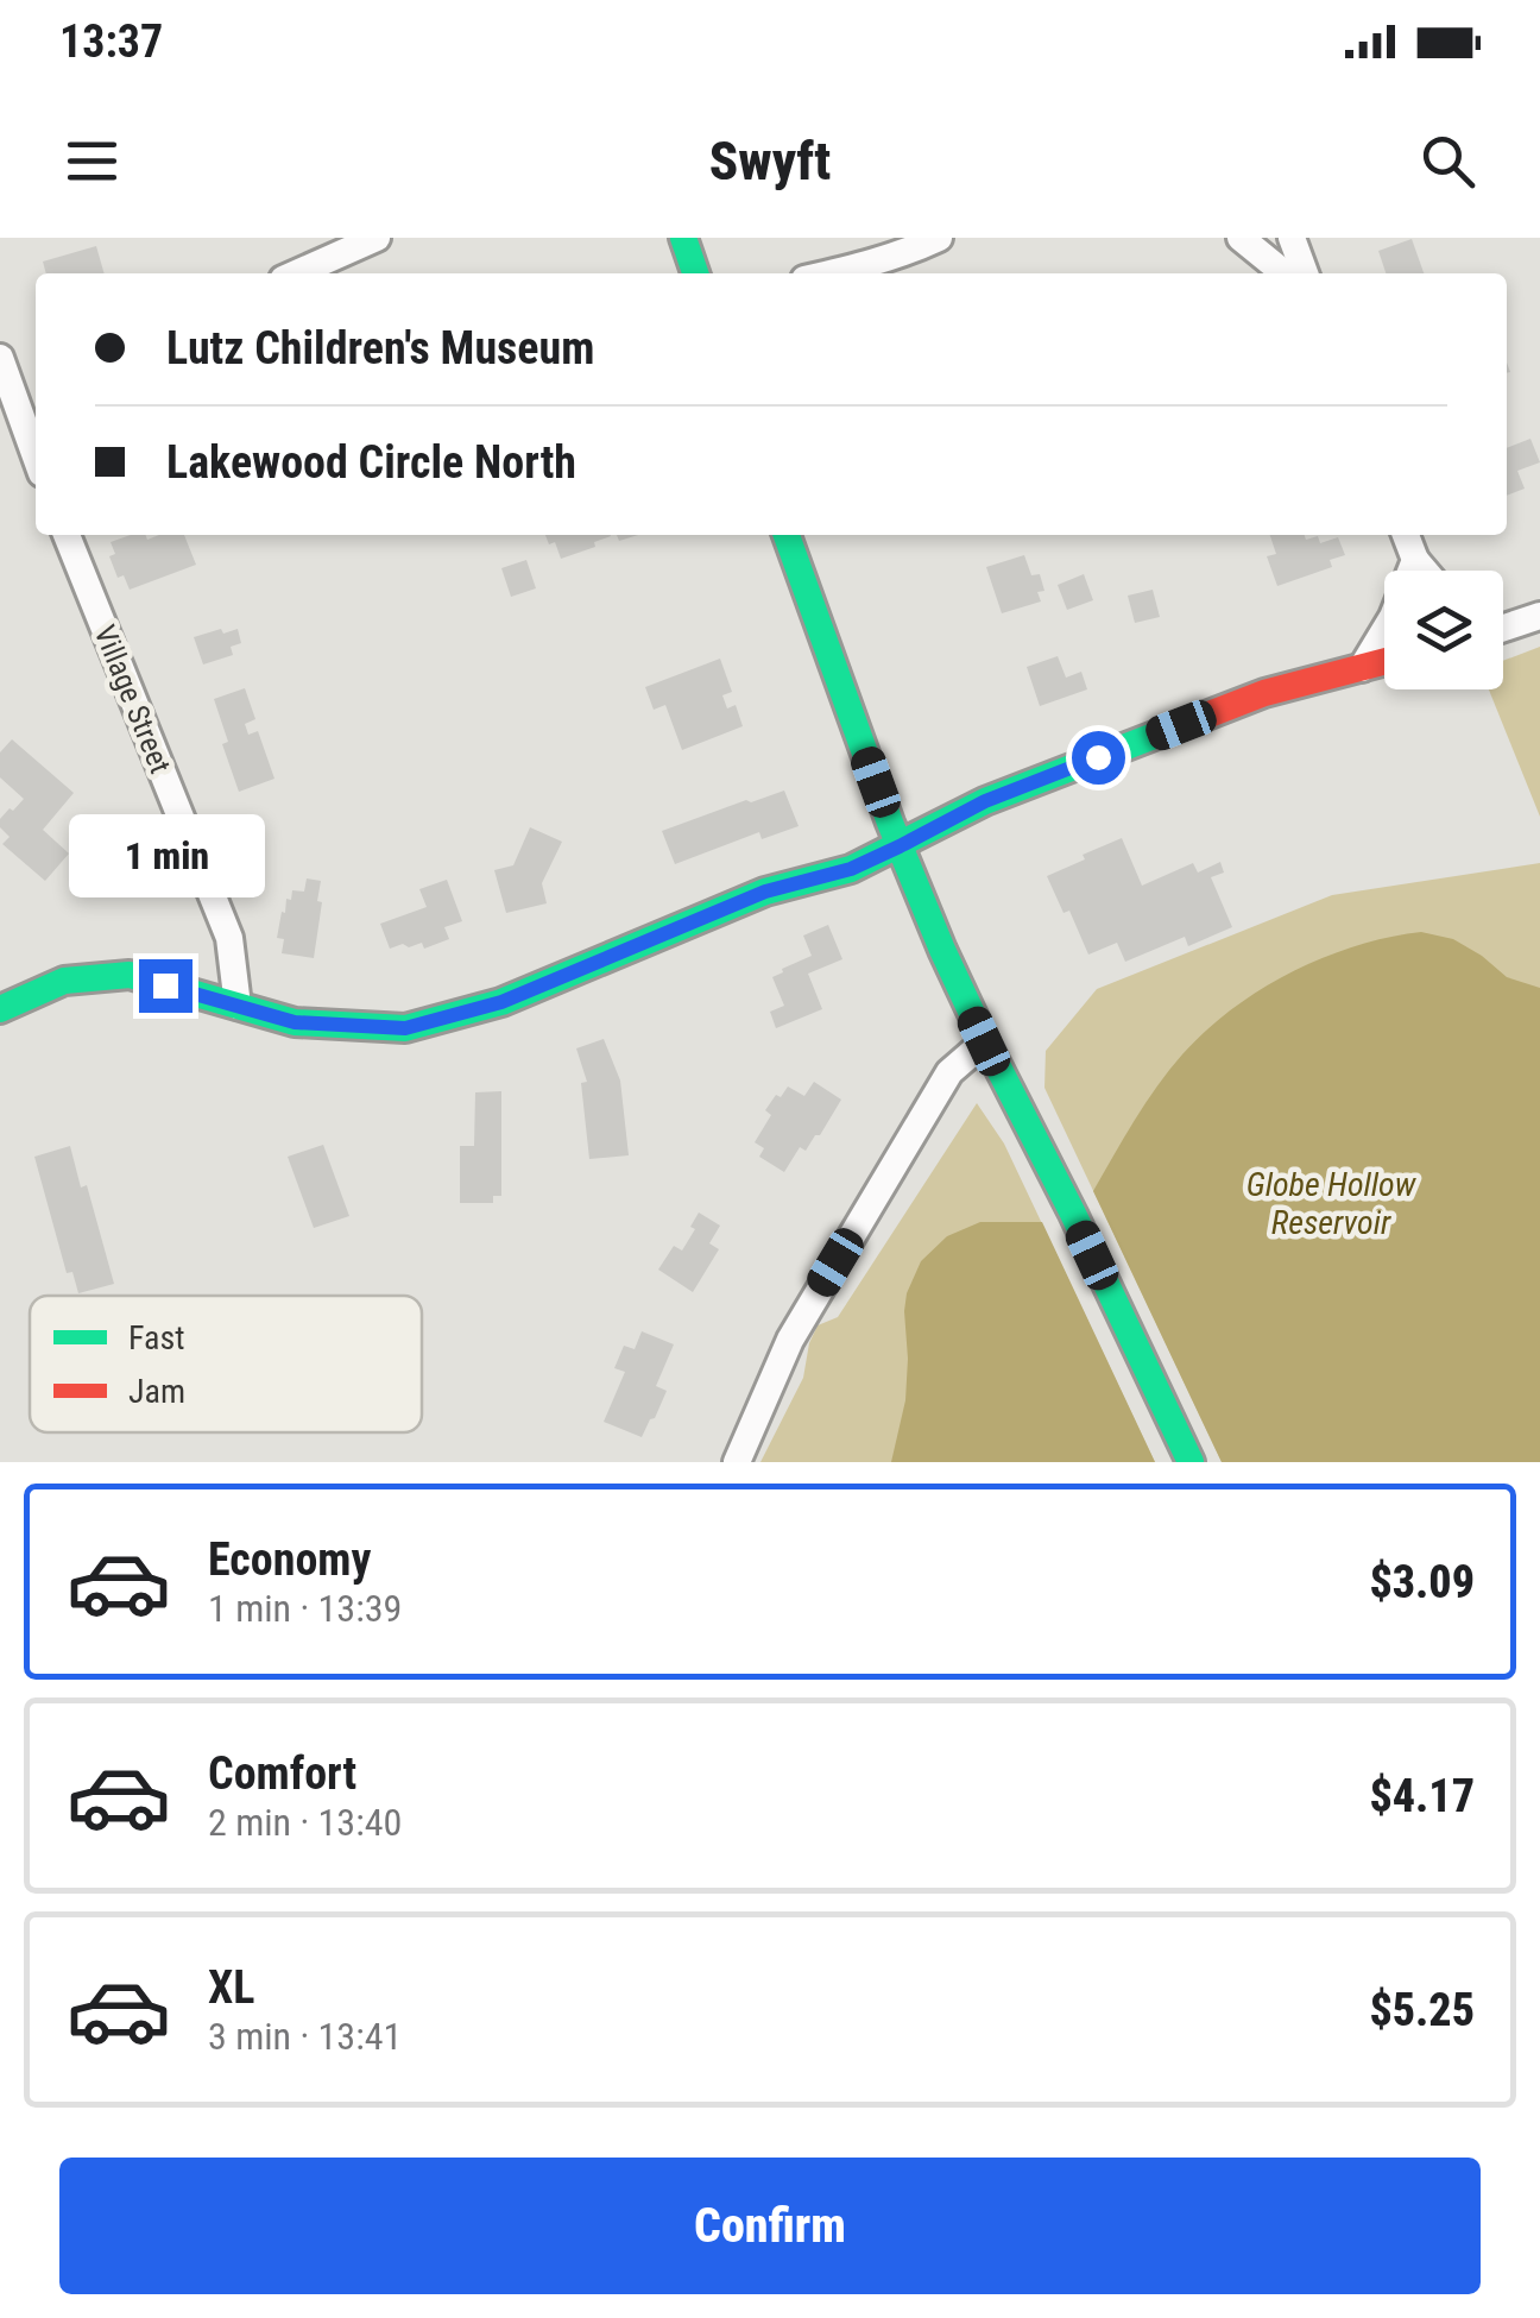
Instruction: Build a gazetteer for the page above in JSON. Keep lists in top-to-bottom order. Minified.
{"streets":{"street":["Village Street"]},"water":["Globe Hollow Reservoir"],"legend":["Fast","Jam"],"page":{"status":"13:37","header":"Swyft","banner":["Lutz Children's Museum","Lakewood Circle North"],"bubble":"1 min","list":[{"name":"Economy","note":"1 min · 13:39","value":"$3.09"},{"name":"Comfort","note":"2 min · 13:40","value":"$4.17"},{"name":"XL","note":"3 min · 13:41","value":"$5.25"}],"buttons":"Confirm"}}
